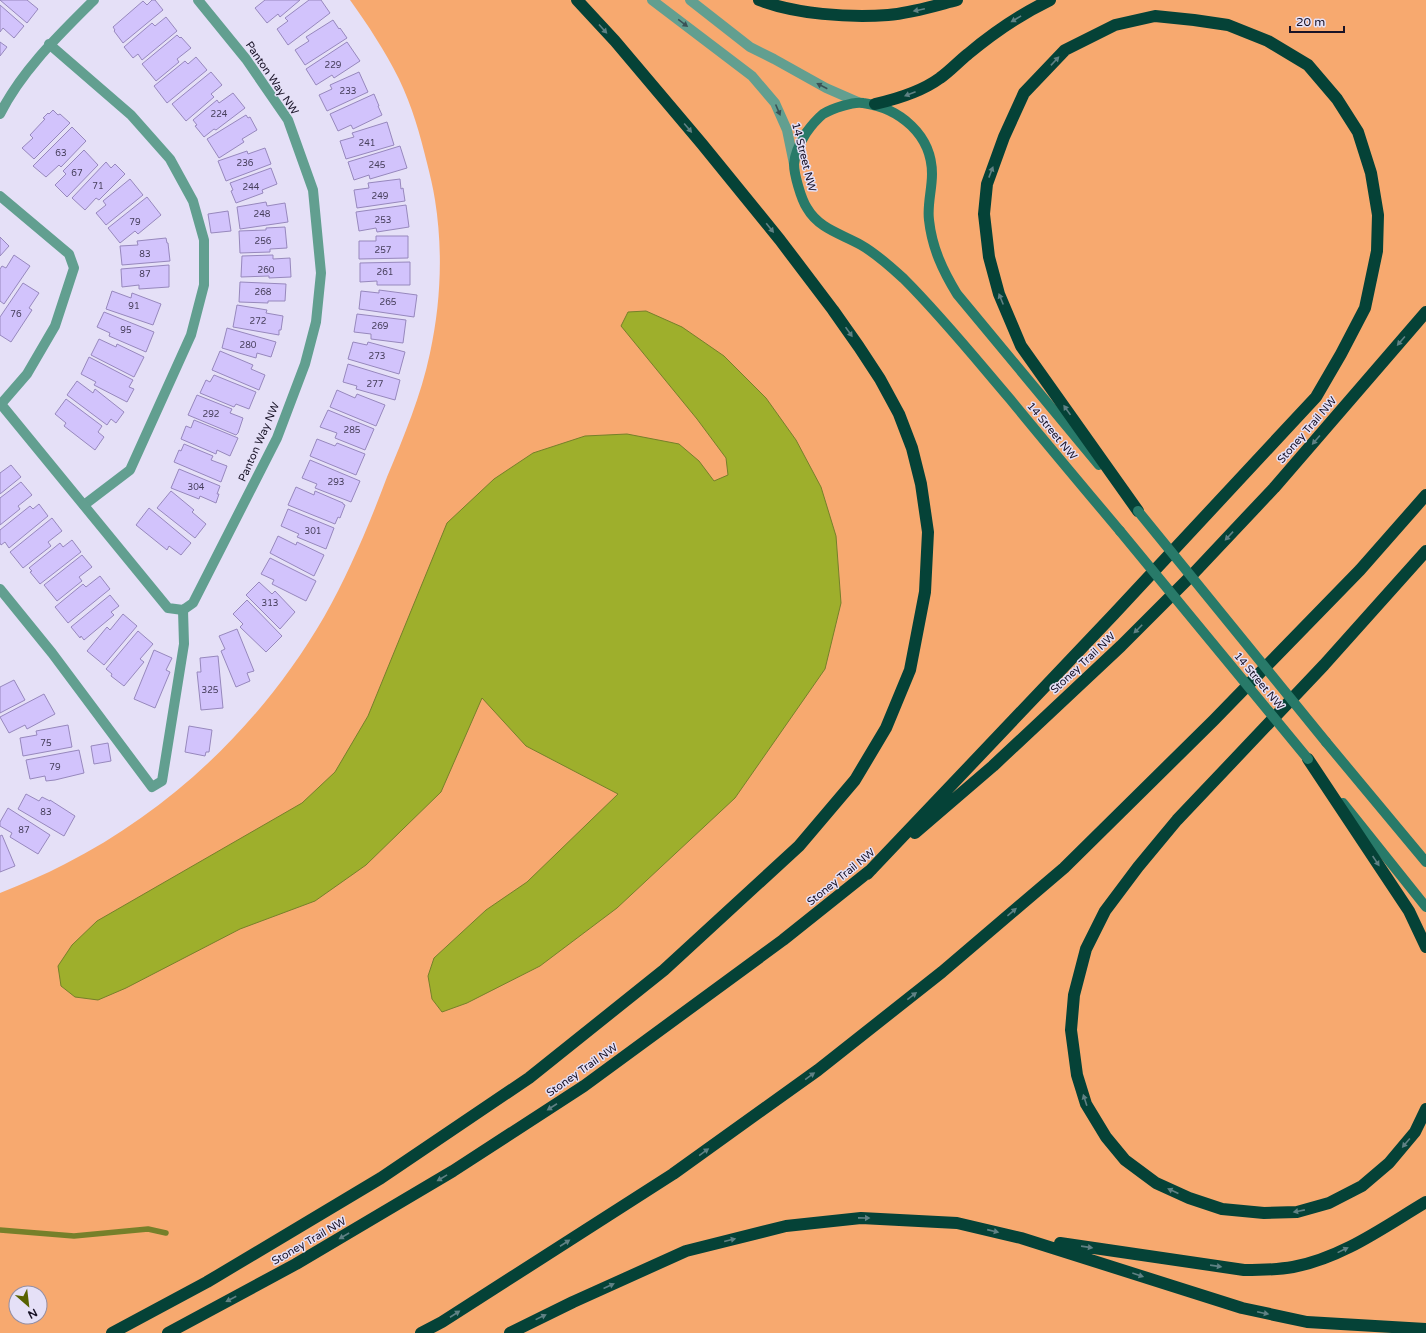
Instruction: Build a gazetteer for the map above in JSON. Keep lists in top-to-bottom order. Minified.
{"streets":{"highway":["Stoney Trail NW"],"main road":["14 Street NW"],"street":["Panton Way NW"]},"one_way":["Stoney Trail NW"],"house_numbers":["229","233","224","241","63","236","245","67","71","244","249","248","253","79","256","257","83","260","261","87","268","265","91","76","272","269","95","280","273","277","292","285","293","304","301","313","325","75","79","83","87"],"scale_bar":"20 m","north":"bottom right"}
